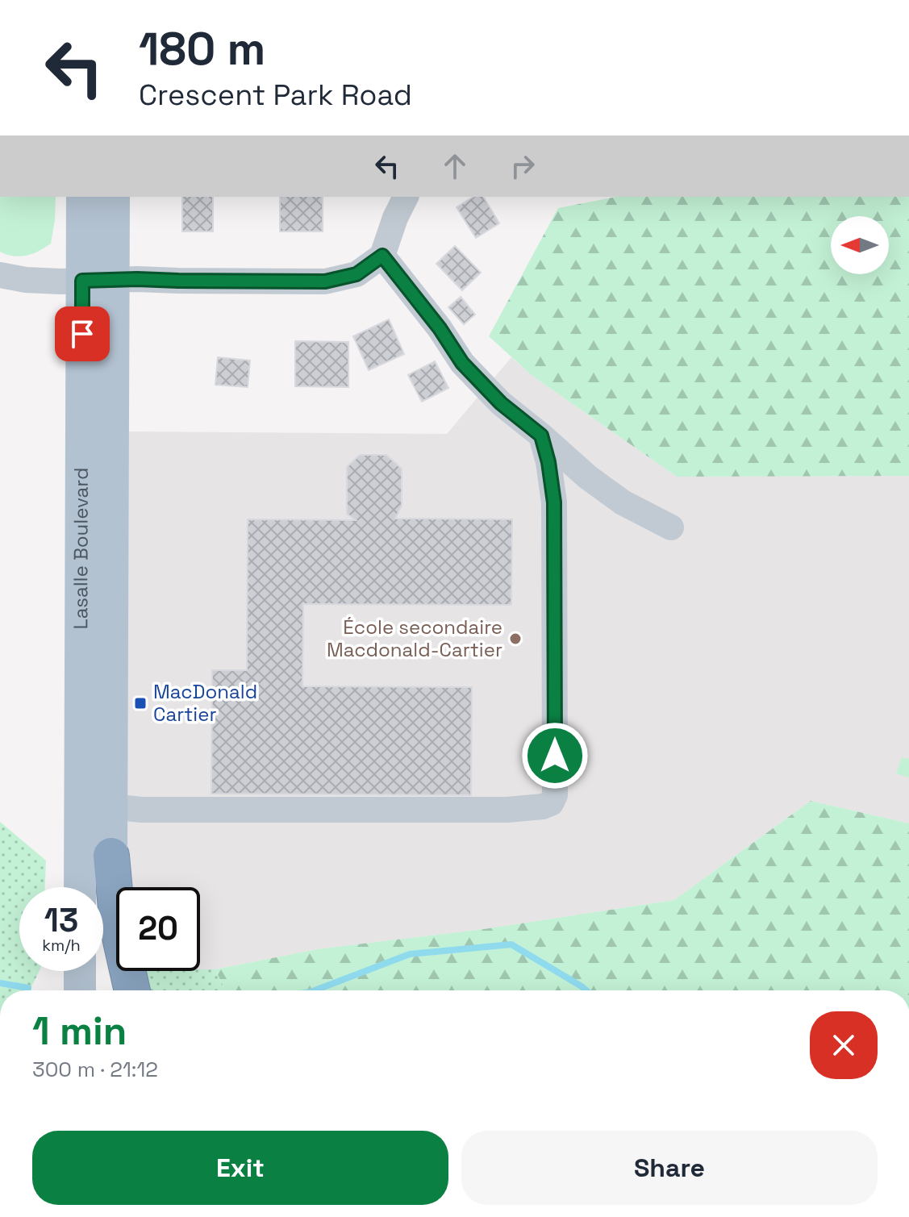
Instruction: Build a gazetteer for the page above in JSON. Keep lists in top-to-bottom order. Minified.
{"streets":{"main road":["Lasalle Boulevard"]},"places":{"other":["École secondaire Macdonald-Cartier"],"transit":["MacDonald Cartier"]},"north":"left","page":{"turn":["180 m","Crescent Park Road"],"speed":"13 km/h","limit":"20","heading":["1 min","300 m · 21:12"],"buttons":["Exit","Share"]}}
